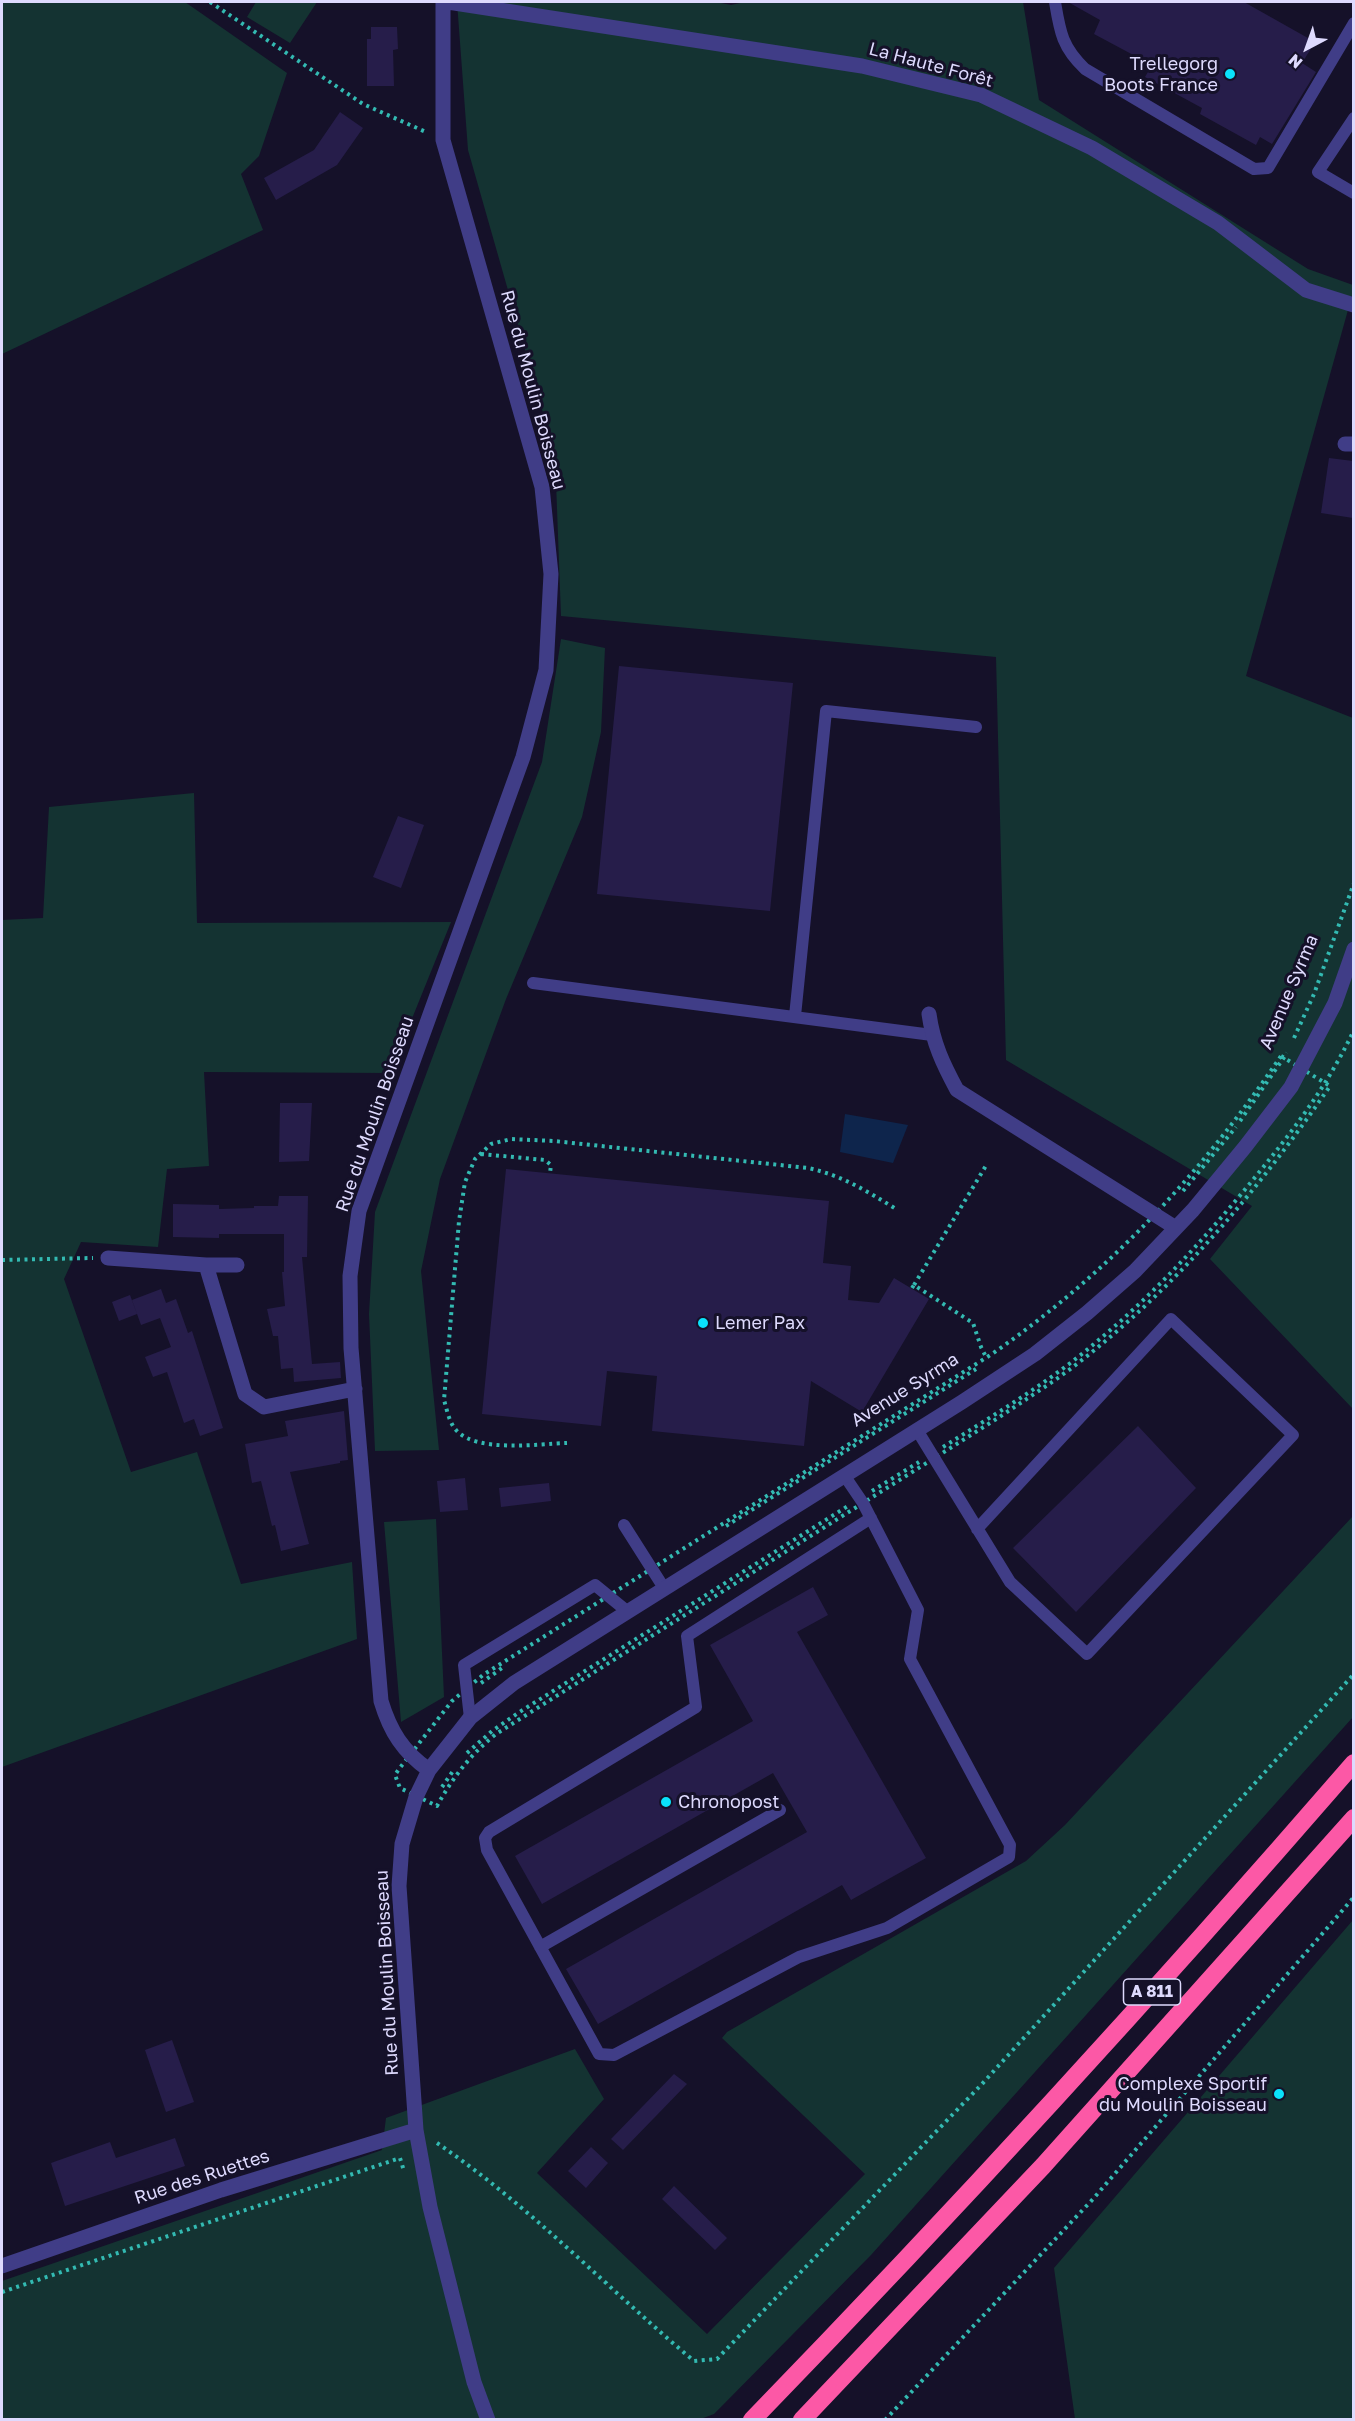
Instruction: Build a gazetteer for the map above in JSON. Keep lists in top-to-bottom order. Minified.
{"streets":{"highway":["A 811"],"street":["La Haute Forêt","Rue du Moulin Boisseau","Rue des Ruettes"],"path":["Avenue Syrma"]},"crossings":[["Rue du Moulin Boisseau","Avenue Syrma"],["Rue du Moulin Boisseau","Rue des Ruettes"]],"places":["Trellegorg Boots France","Lemer Pax","Chronopost","Complexe Sportif du Moulin Boisseau"],"north":"bottom left"}
